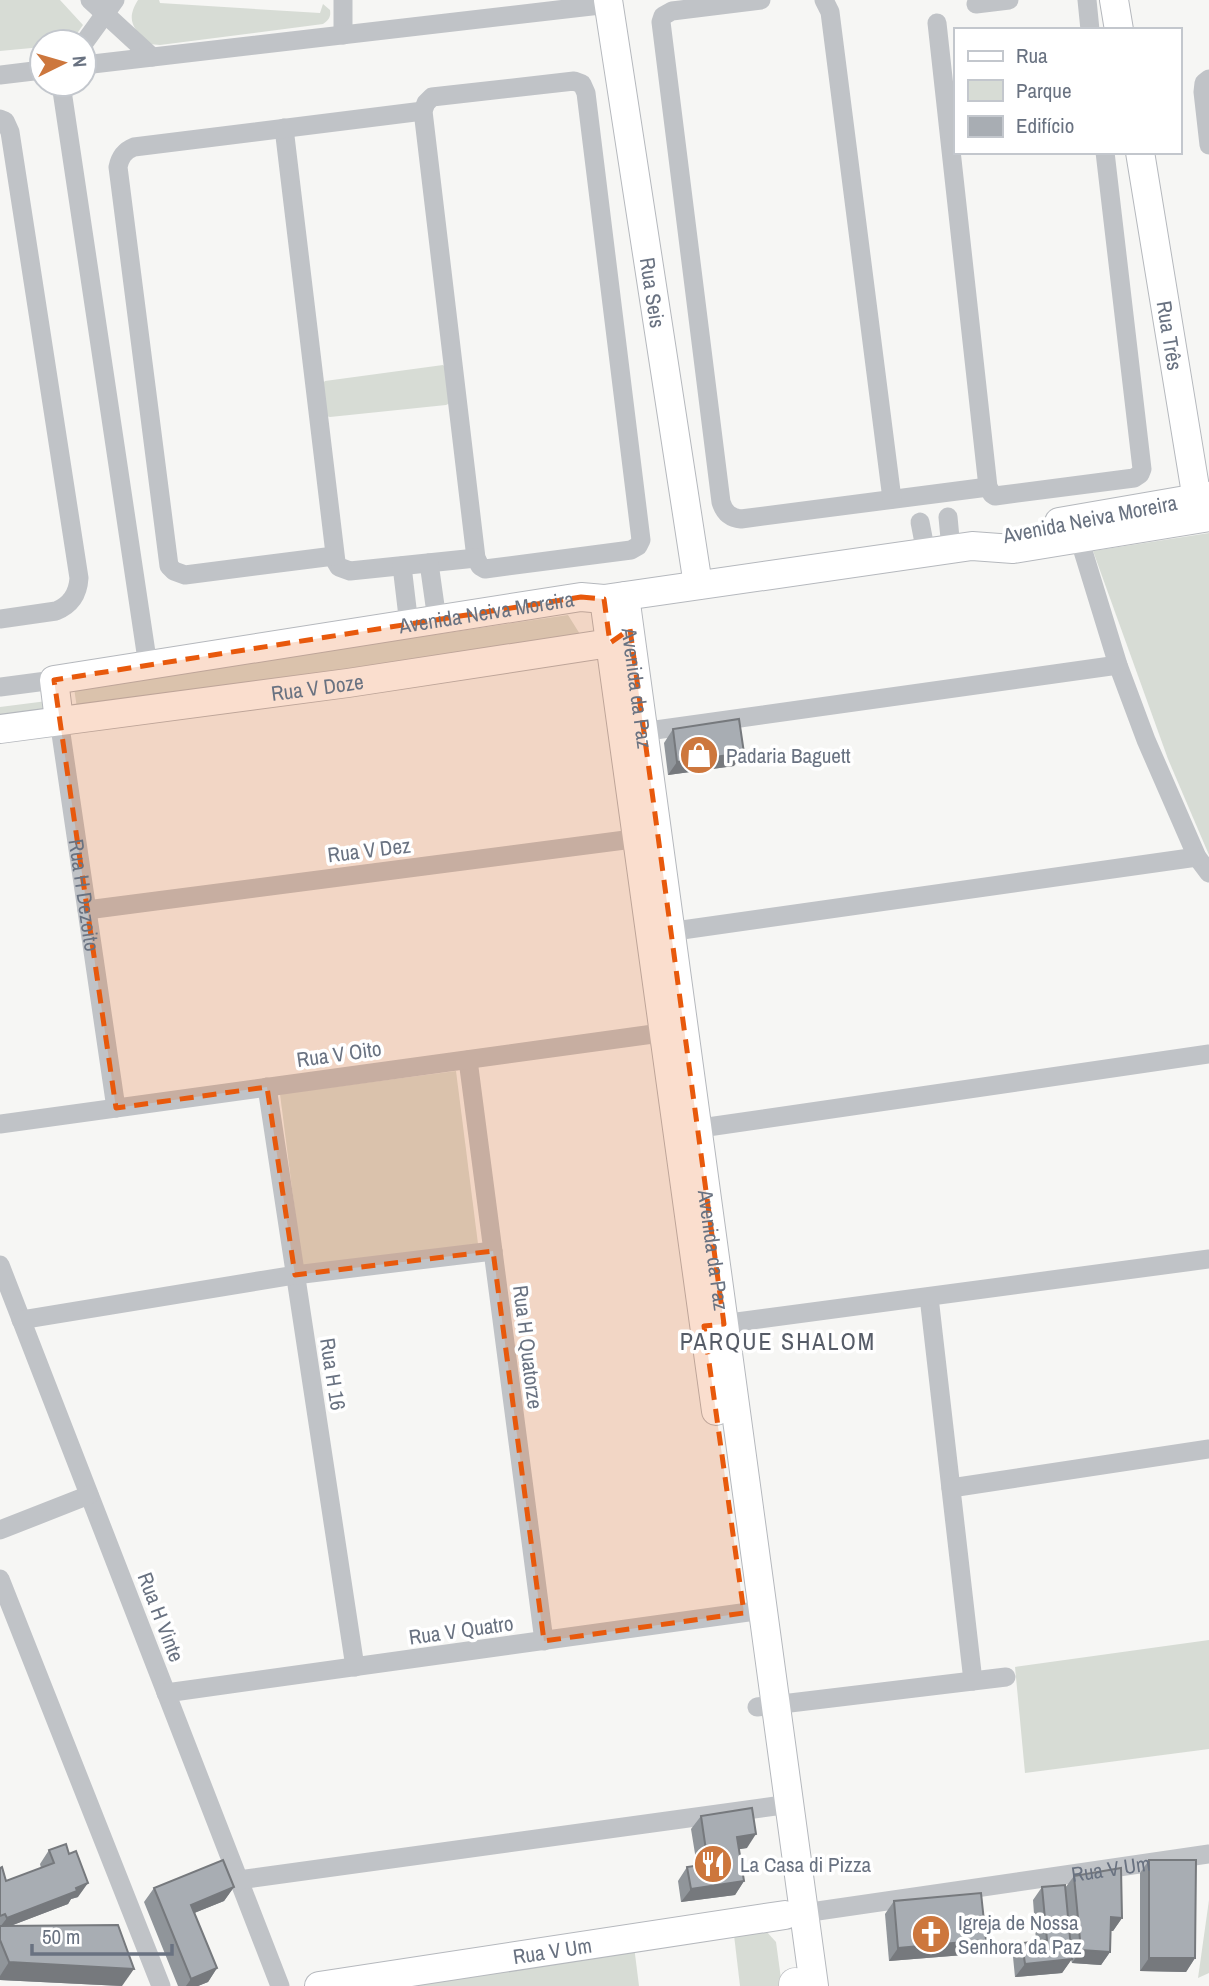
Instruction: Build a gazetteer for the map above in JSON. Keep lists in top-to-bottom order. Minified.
{"streets":{"street":["Rua Seis","Rua Três","Avenida Neiva Moreira","Rua V Doze","Avenida da Paz","Rua V Dez","Rua H Dezoito","Rua V Oito","Rua H Quatorze","Rua H 16","Rua H Vinte","Rua V Quatro","Rua V Um"]},"crossings":[["Rua Seis","Avenida Neiva Moreira"],["Rua Três","Avenida Neiva Moreira"],["Avenida Neiva Moreira","Avenida da Paz"],["Avenida Neiva Moreira","Rua H Dezoito"],["Rua V Doze","Avenida da Paz"],["Rua V Doze","Rua H Dezoito"],["Avenida da Paz","Rua V Dez"],["Avenida da Paz","Rua V Oito"],["Avenida da Paz","Rua V Quatro"],["Avenida da Paz","Rua V Um"],["Rua V Dez","Rua H Dezoito"],["Rua H Dezoito","Rua V Oito"],["Rua V Oito","Rua H Quatorze"],["Rua V Oito","Rua H 16"],["Rua H Quatorze","Rua V Quatro"],["Rua H 16","Rua V Quatro"],["Rua H Vinte","Rua V Quatro"]],"districts":["PARQUE SHALOM"],"places":{"shop":["Padaria Baguett"],"restaurant":["La Casa di Pizza"],"church":["Igreja de Nossa Senhora da Paz"]},"legend":["Rua","Parque","Edifício"],"scale_bar":"50 m","north":"right"}
